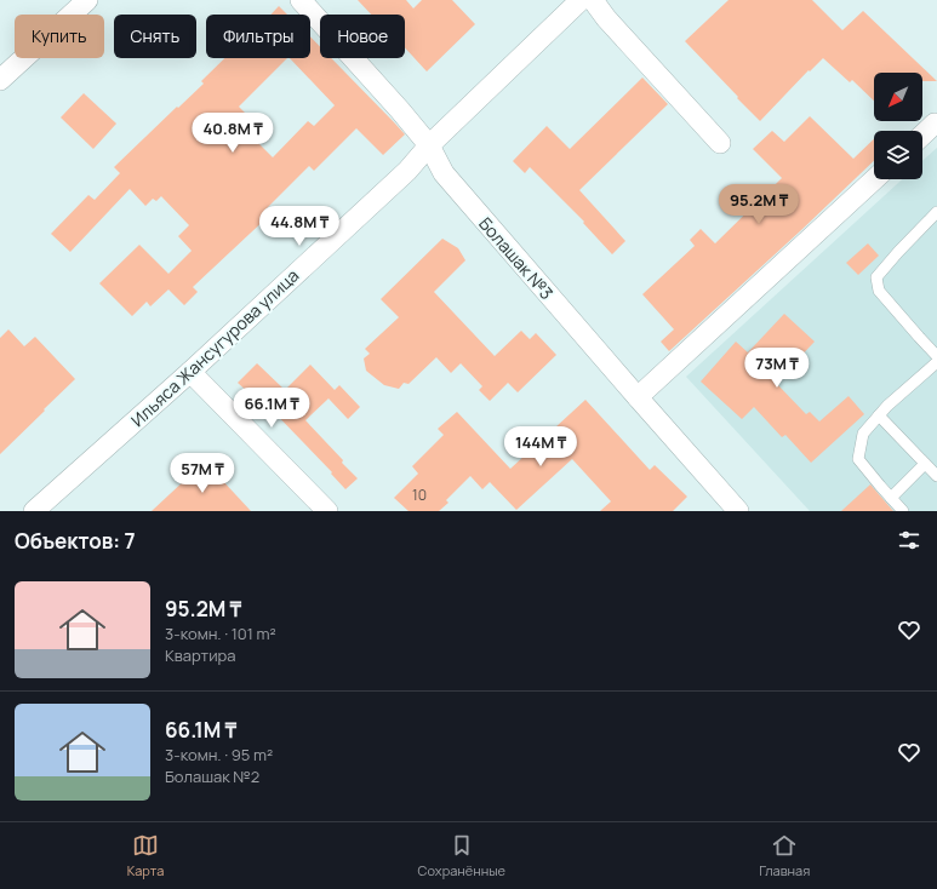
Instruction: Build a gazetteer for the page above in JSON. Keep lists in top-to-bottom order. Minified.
{"streets":{"street":["Болашак №3","Ильяса Жансугурова улица"]},"crossings":[["Болашак №3","Ильяса Жансугурова улица"]],"house_numbers":["10"],"north":"bottom left","page":{"chip":["Купить","Снять","Фильтры","Новое"],"price":["40.8M ₸","95.2M ₸","44.8M ₸","73M ₸","66.1M ₸","144M ₸","57M ₸"],"heading":"Объектов: 7","list":[{"name":"95.2M ₸","note":"3-комн. · 101 m² · Квартира"},{"name":"66.1M ₸","note":"3-комн. · 95 m² · Болашак №2"}],"tabs":["Карта","Сохранённые","Главная"]}}
